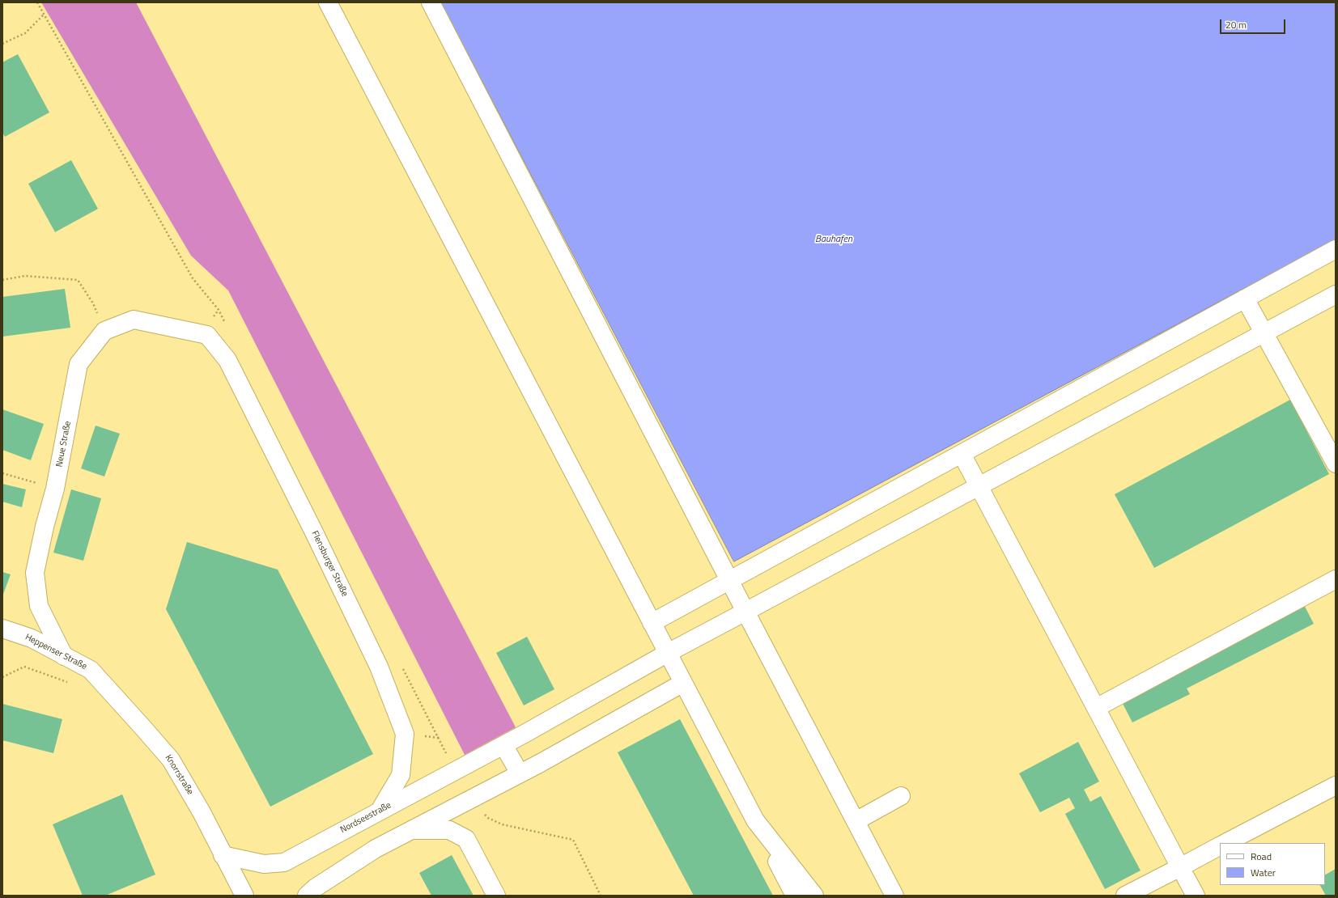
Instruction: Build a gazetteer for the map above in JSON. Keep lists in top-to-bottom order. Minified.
{"streets":{"street":["Neue Straße","Flensburger Straße","Heppenser Straße","Knorrstraße","Nordseestraße"]},"crossings":[["Neue Straße","Flensburger Straße"],["Neue Straße","Heppenser Straße"],["Flensburger Straße","Nordseestraße"],["Heppenser Straße","Knorrstraße"],["Knorrstraße","Nordseestraße"]],"water":["Bauhafen"],"legend":["Road","Water"],"scale_bar":"20 m"}
